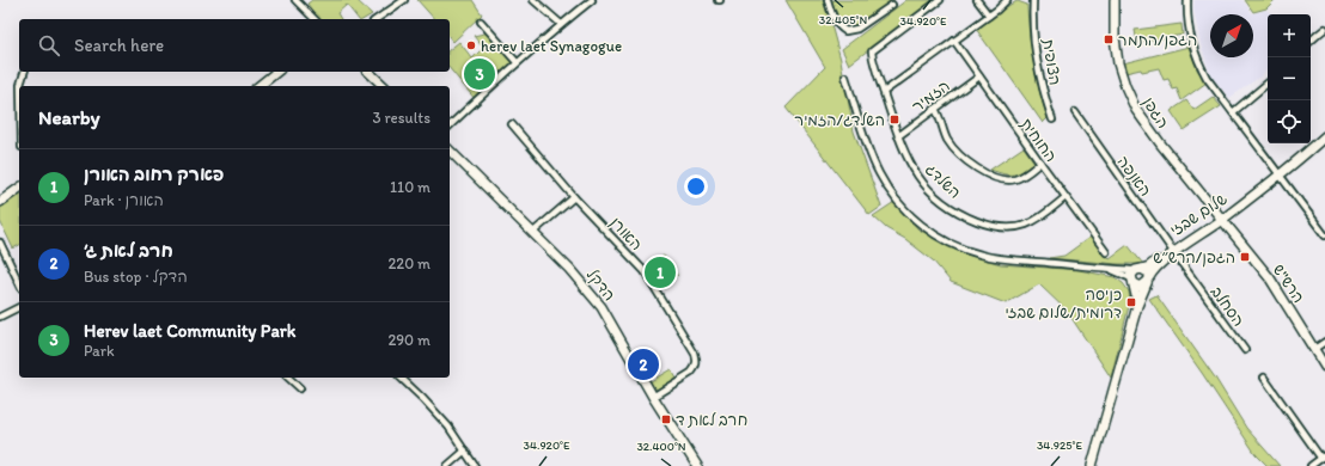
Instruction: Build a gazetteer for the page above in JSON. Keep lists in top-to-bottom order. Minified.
{"streets":{"street":["הצופית","הזמיר","הגפן","החוחית","האנפה","השלדג","שלום שבזי","האורן","הרש''ש","הדקל","הסחלב"]},"crossings":[["הזמיר","החוחית"],["הזמיר","השלדג"],["הגפן","שלום שבזי"],["הגפן","הרש''ש"],["החוחית","השלדג"],["האנפה","שלום שבזי"],["האנפה","הסחלב"],["שלום שבזי","הרש''ש"],["שלום שבזי","הסחלב"],["האורן","הדקל"]],"places":{"transit":["הגפן/התמר","השלדג/הזמיר","הגפן/הרש״ש","כניסה דרומית/שלום שבזי","חרב לאת ד"],"other":["herev laet Synagogue"]},"north":"top right","page":{"map_buttons":["+","−"],"search":"Search here","pins":["3","1","2"],"heading":["Nearby","3 results"],"list":[{"mark":"1","name":"פארק רחוב האורן","note":"Park · האורן","value":"110 m"},{"mark":"2","name":"חרב לאת ג׳","note":"Bus stop · הדקל","value":"220 m"},{"mark":"3","name":"Herev laet Community Park","note":"Park","value":"290 m"}]},"coordinates":["32.405°N","34.920°E","34.925°E","32.400°N"]}
